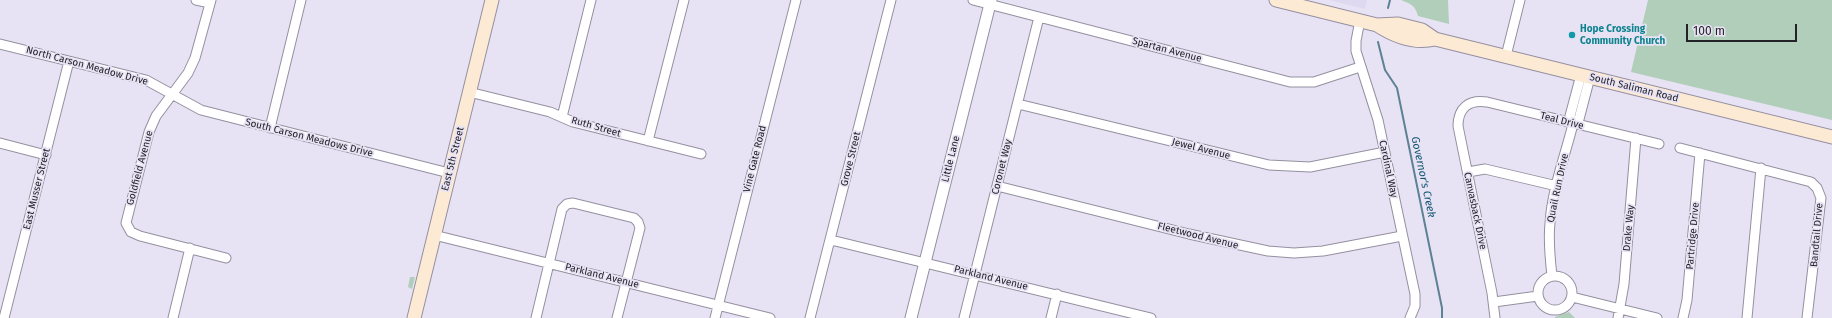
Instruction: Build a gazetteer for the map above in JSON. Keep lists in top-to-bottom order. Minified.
{"streets":{"main road":["South Saliman Road","East 5th Street"],"street":["Spartan Avenue","North Carson Meadow Drive","Teal Drive","Ruth Street","South Carson Meadows Drive","Jewel Avenue","Vine Gate Road","Grove Street","Little Lane","Coronet Way","Goldfield Avenue","Cardinal Way","Quail Run Drive","East Musser Street","Canvasback Drive","Drake Way","Bandtail Drive","Fleetwood Avenue","Partridge Drive","Parkland Avenue"]},"crossings":[["Spartan Avenue","Little Lane"],["Spartan Avenue","Coronet Way"],["Spartan Avenue","Cardinal Way"],["North Carson Meadow Drive","South Carson Meadows Drive"],["North Carson Meadow Drive","Goldfield Avenue"],["North Carson Meadow Drive","East Musser Street"],["South Saliman Road","Cardinal Way"],["South Saliman Road","Quail Run Drive"],["Teal Drive","Quail Run Drive"],["Teal Drive","Canvasback Drive"],["Teal Drive","Drake Way"],["Ruth Street","East 5th Street"],["South Carson Meadows Drive","East 5th Street"],["South Carson Meadows Drive","Goldfield Avenue"],["Jewel Avenue","Coronet Way"],["Jewel Avenue","Cardinal Way"],["East 5th Street","Parkland Avenue"],["Vine Gate Road","Parkland Avenue"],["Grove Street","Parkland Avenue"],["Little Lane","Parkland Avenue"],["Coronet Way","Fleetwood Avenue"],["Coronet Way","Parkland Avenue"],["Cardinal Way","Fleetwood Avenue"]],"water":["Governor's Creek"],"places":["Hope Crossing Community Church"],"scale_bar":"100 m"}
